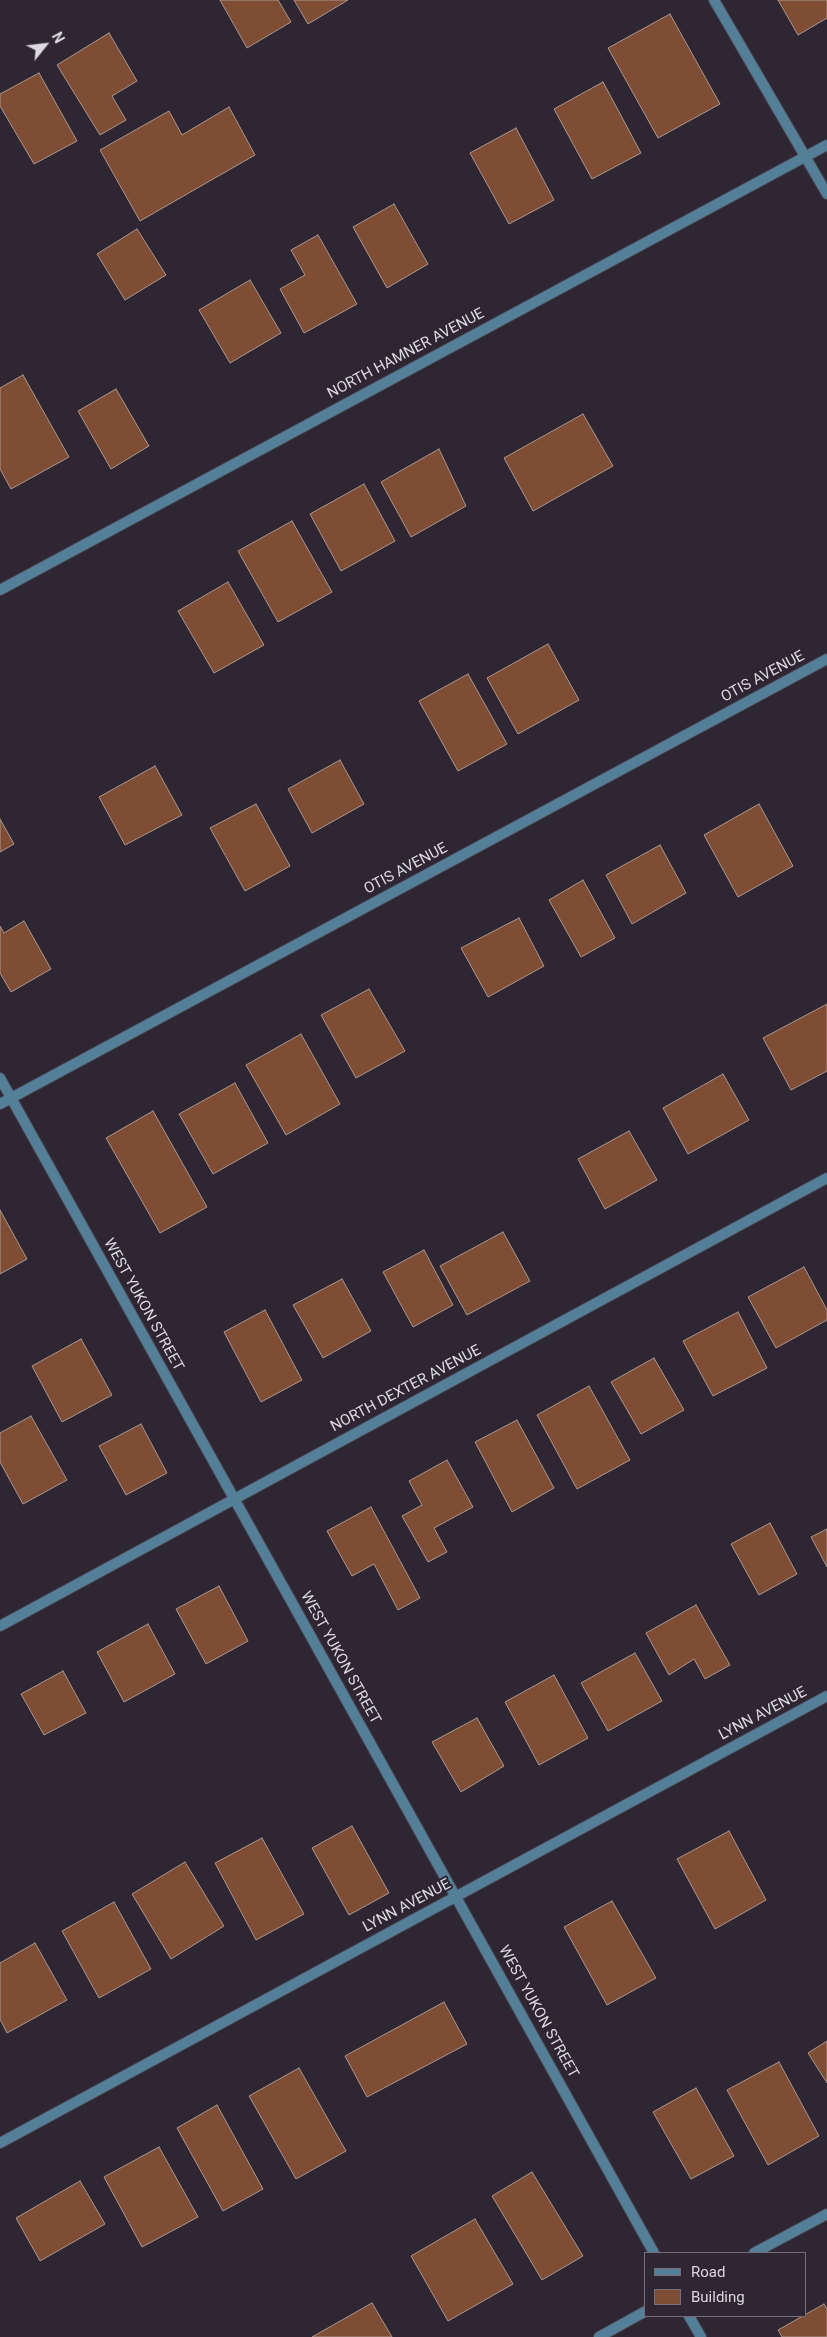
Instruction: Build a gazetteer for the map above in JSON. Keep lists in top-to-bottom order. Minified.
{"streets":{"street":["NORTH HAMNER AVENUE","OTIS AVENUE","WEST YUKON STREET","NORTH DEXTER AVENUE","LYNN AVENUE"]},"crossings":[["OTIS AVENUE","WEST YUKON STREET"],["WEST YUKON STREET","NORTH DEXTER AVENUE"],["WEST YUKON STREET","LYNN AVENUE"]],"legend":["Road","Building"],"north":"top right"}
